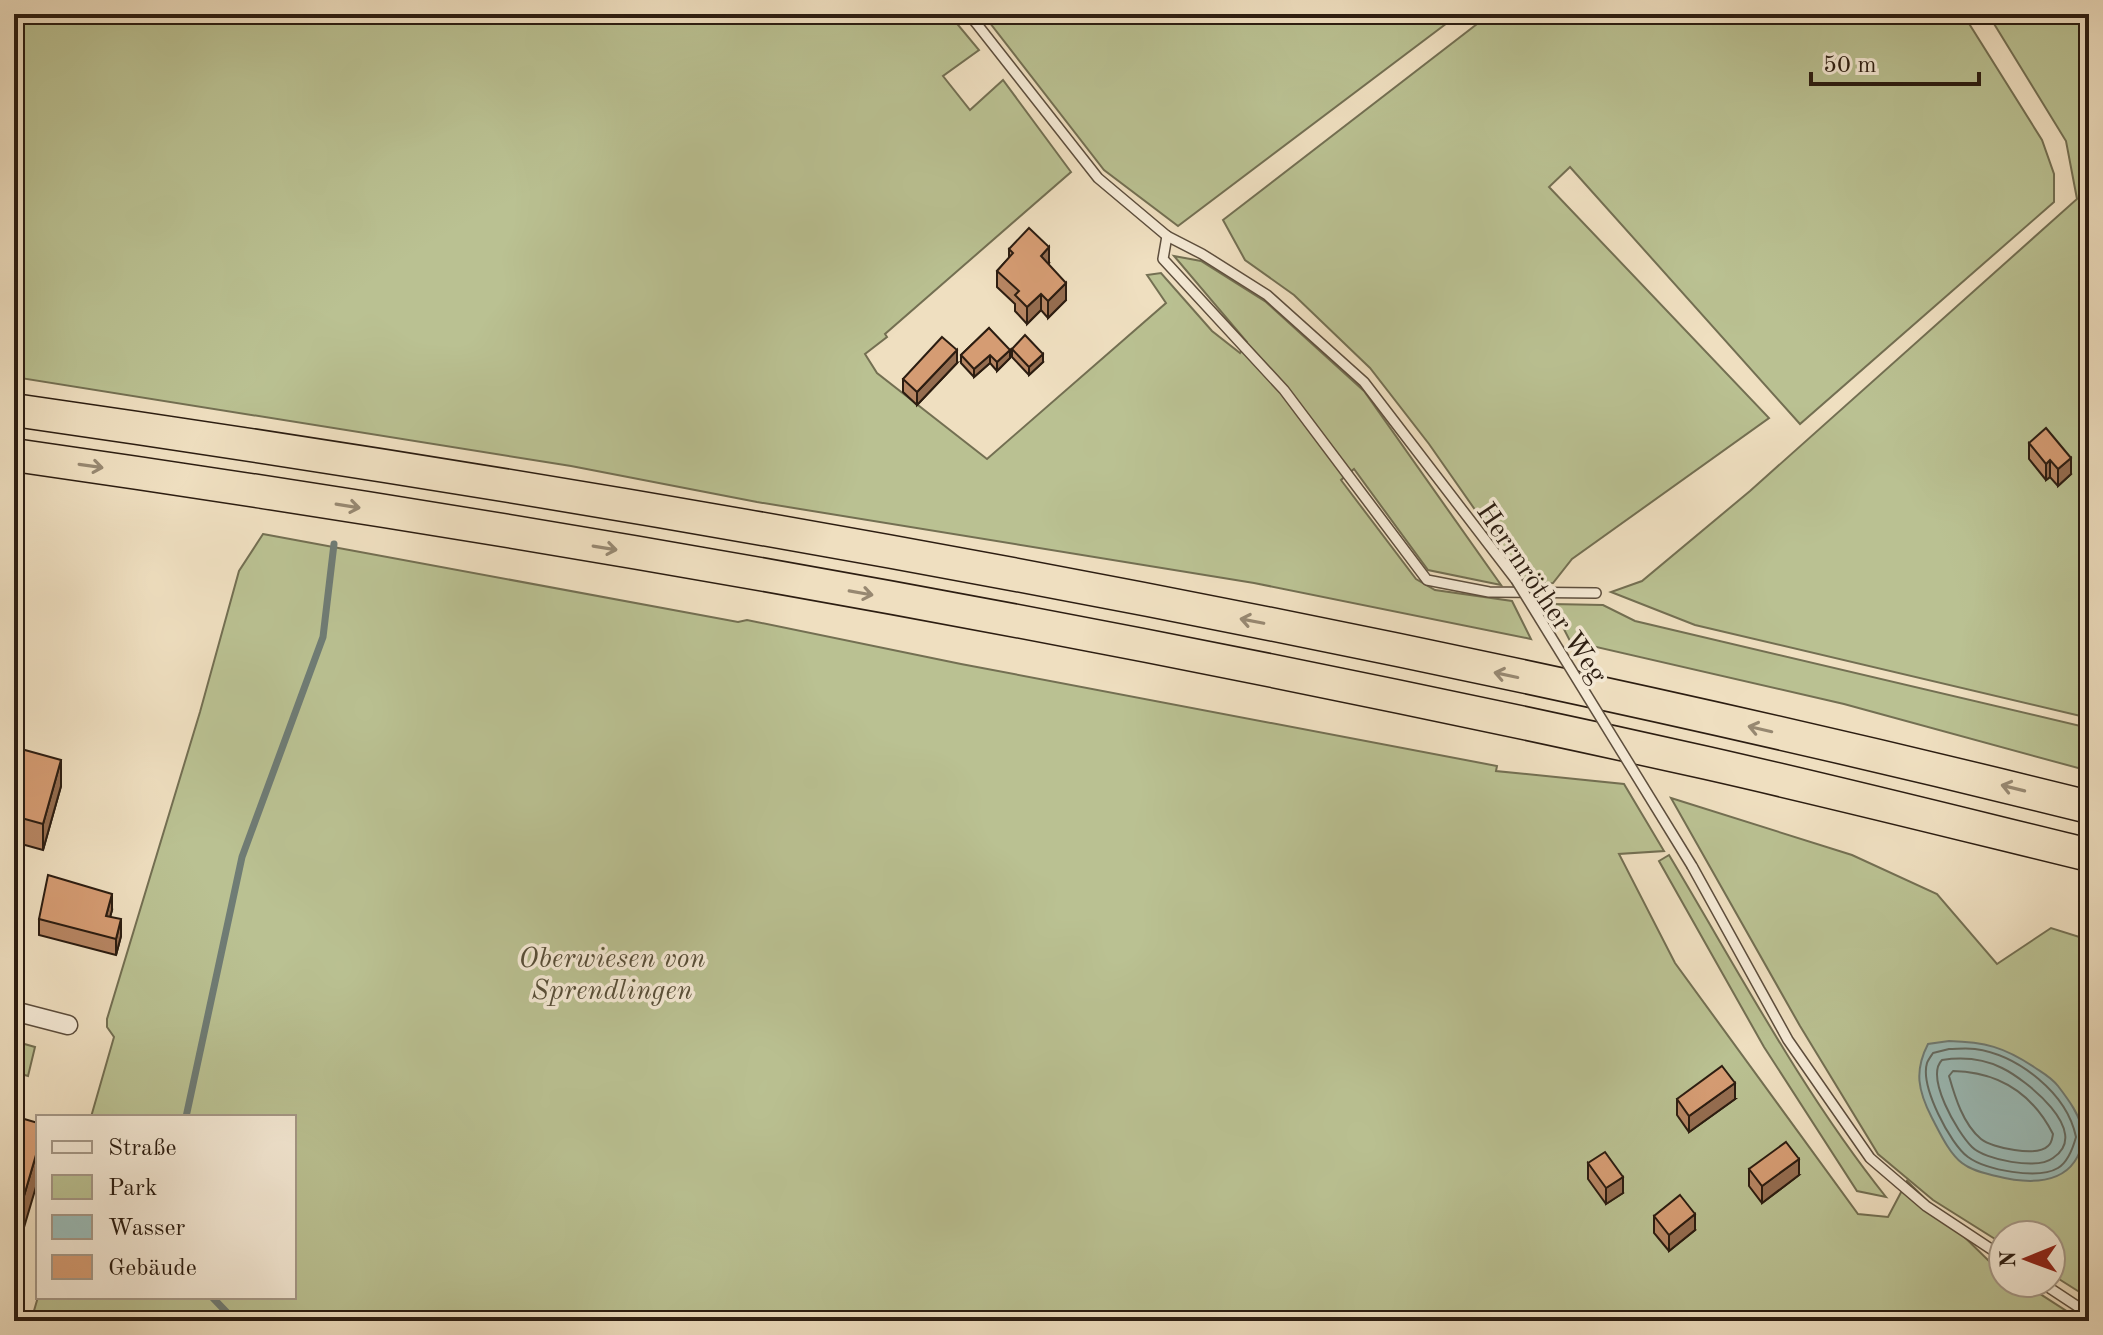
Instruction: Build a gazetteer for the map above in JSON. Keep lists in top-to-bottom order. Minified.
{"streets":{"lane":["Herrnröther Weg"]},"parks":["Oberwiesen von Sprendlingen"],"legend":["Straße","Park","Wasser","Gebäude"],"scale_bar":"50 m","north":"left"}
